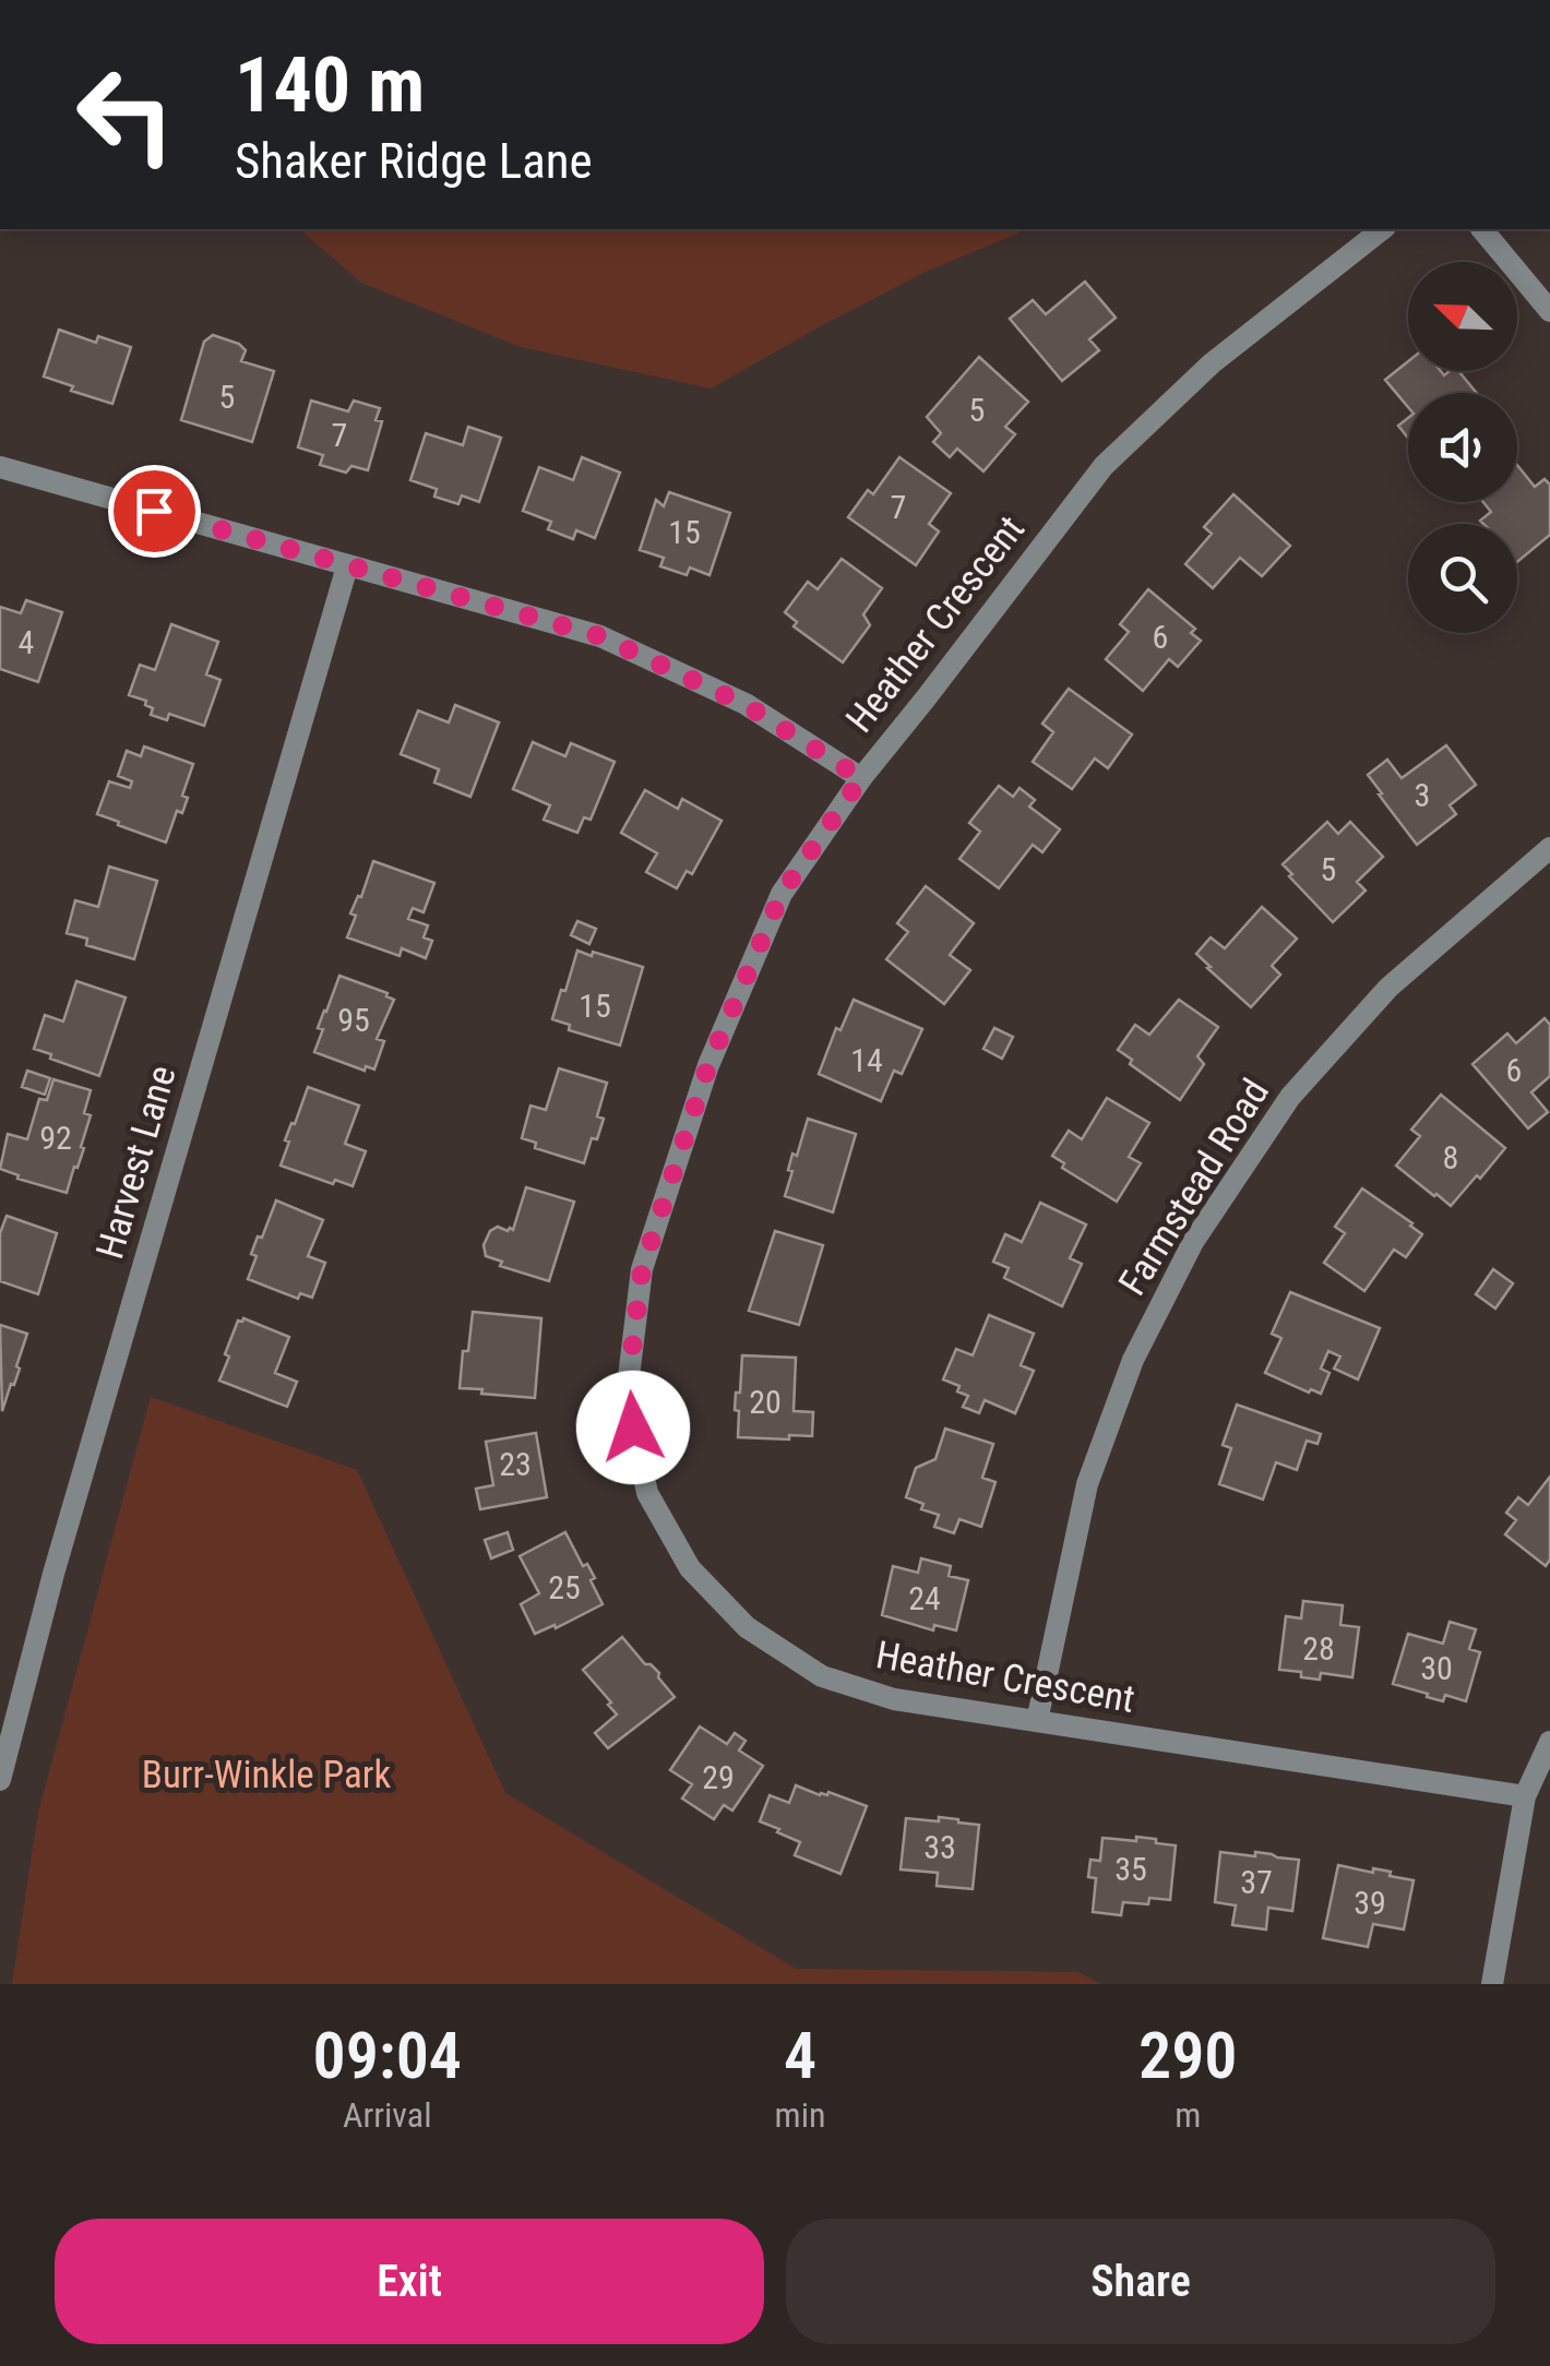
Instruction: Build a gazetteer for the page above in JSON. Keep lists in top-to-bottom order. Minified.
{"streets":{"street":["Heather Crescent","Harvest Lane","Farmstead Road"]},"crossings":[["Heather Crescent","Farmstead Road"]],"parks":["Burr-Winkle Park"],"house_numbers":["5","5","7","7","15","6","4","3","5","15","95","14","6","92","8","20","23","25","24","28","30","29","33","35","37","39"],"north":"top left","page":{"turn":["140 m","Shaker Ridge Lane"],"eta":["09:04","Arrival","4","min","290","m"],"buttons":["Exit","Share"]}}
